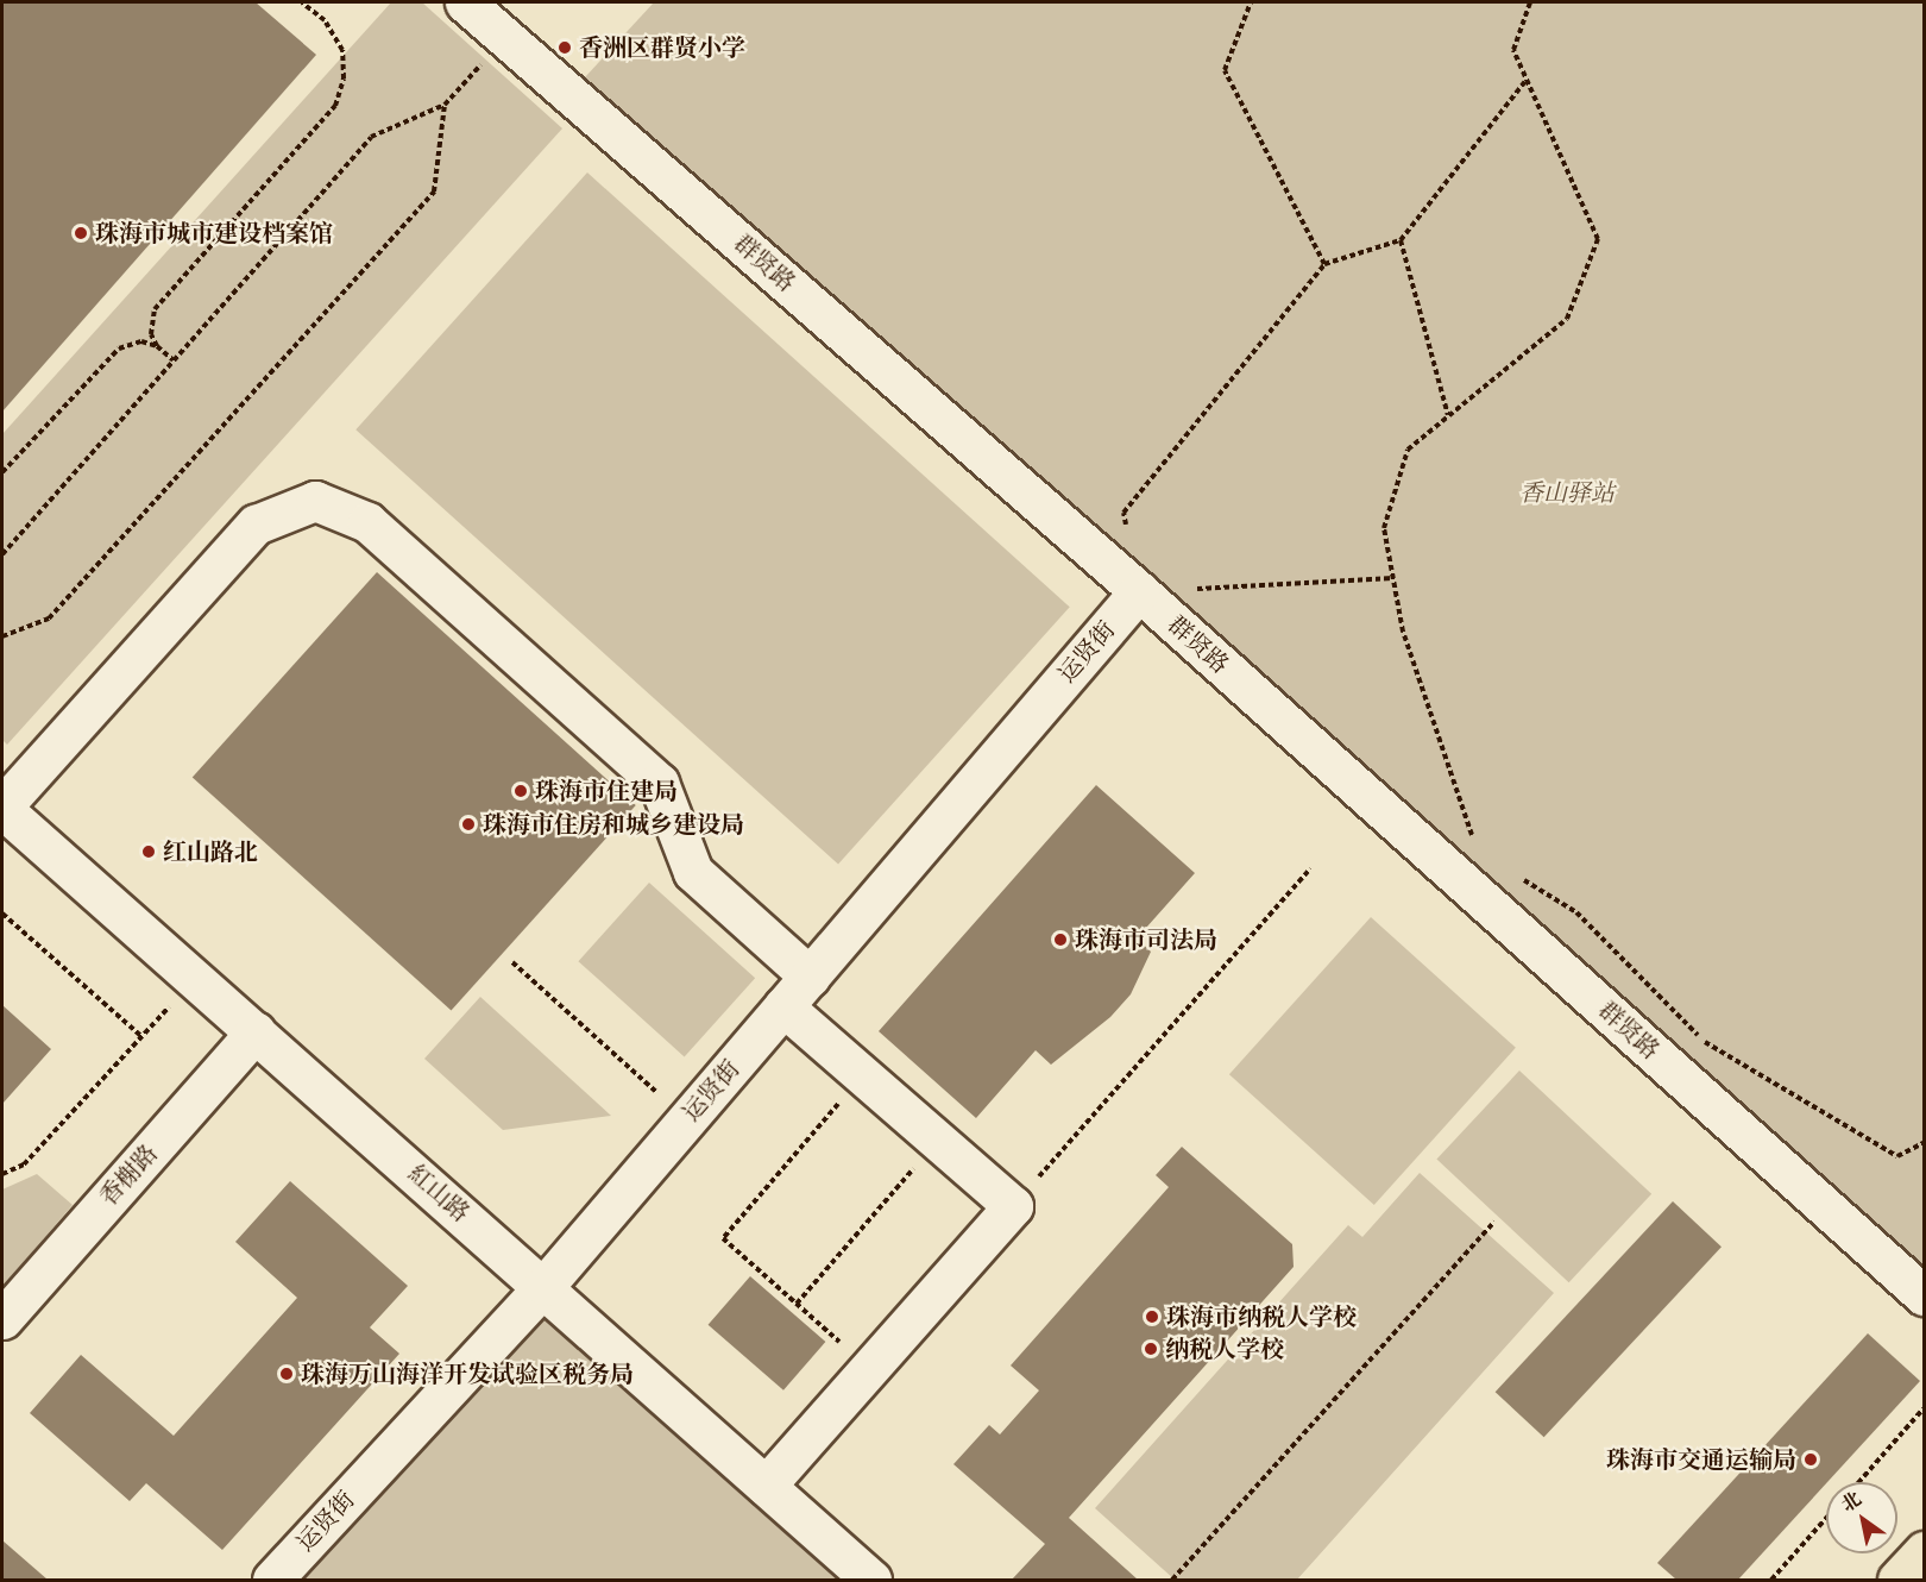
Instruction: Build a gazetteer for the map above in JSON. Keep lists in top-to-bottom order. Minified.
{"streets":{"street":["群贤路","运贤街","香榭路","紅山路"]},"crossings":[["群贤路","运贤街"],["运贤街","紅山路"],["香榭路","紅山路"]],"parks":["香山驿站"],"places":["香洲区群贤小学","珠海市城市建设档案馆","珠海市住建局","珠海市住房和城乡建设局","红山路北","珠海市司法局","珠海市纳税人学校","纳税人学校","珠海万山海洋开发试验区税务局","珠海市交通运输局"],"north":"top left"}
